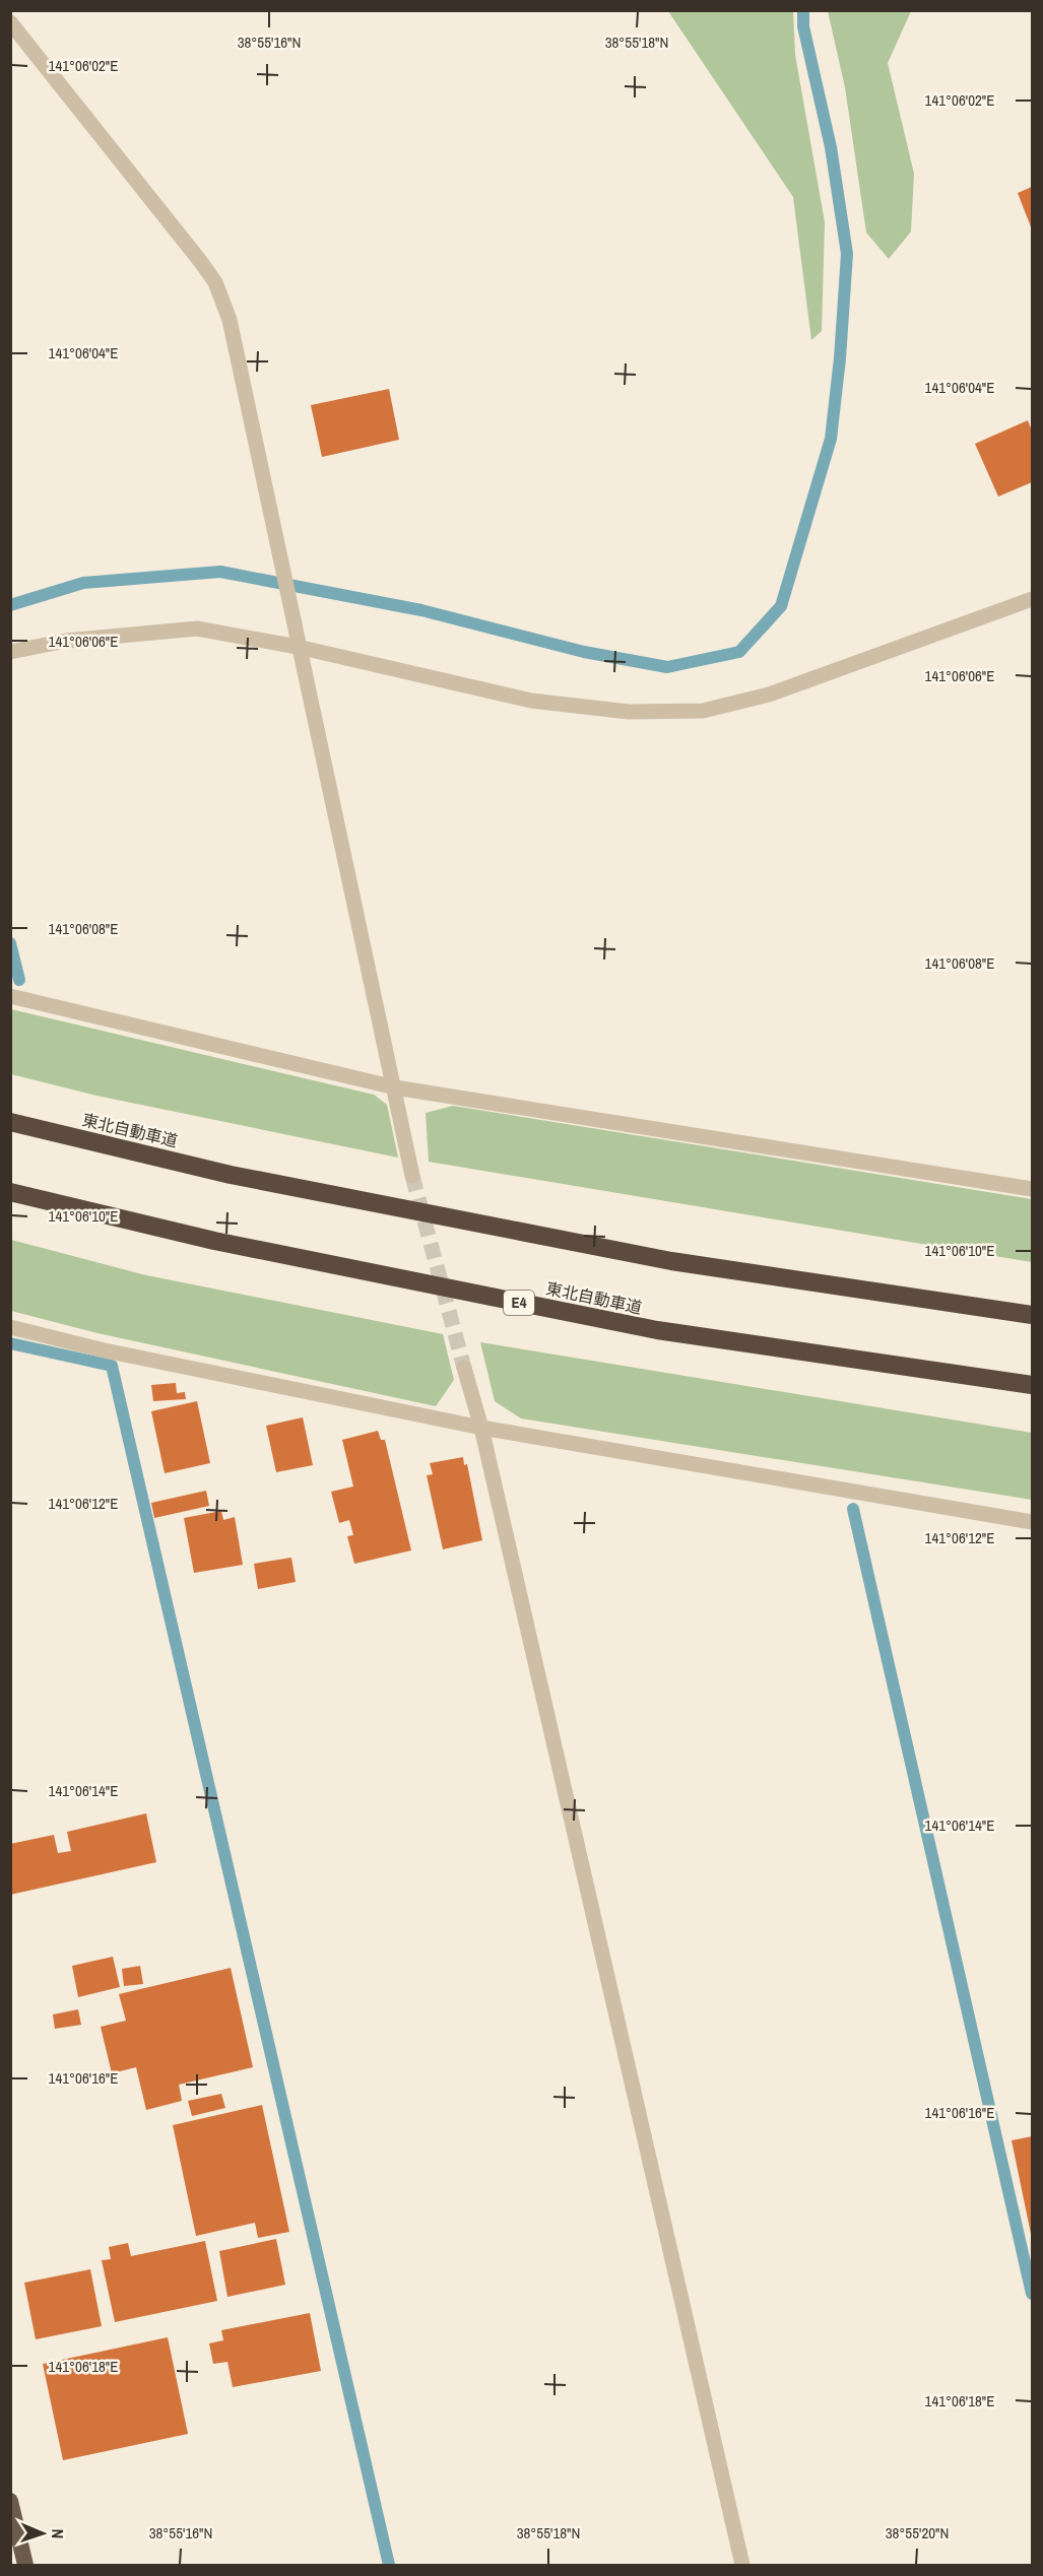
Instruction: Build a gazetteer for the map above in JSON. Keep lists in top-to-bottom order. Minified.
{"streets":{"highway":["東北自動車道","E4"]},"north":"right","coordinates":["38°55'16\"N","38°55'18\"N","141°06'02\"E","141°06'04\"E","141°06'06\"E","141°06'08\"E","141°06'10\"E","141°06'12\"E","141°06'14\"E","141°06'16\"E","141°06'18\"E","38°55'20\"N"]}
